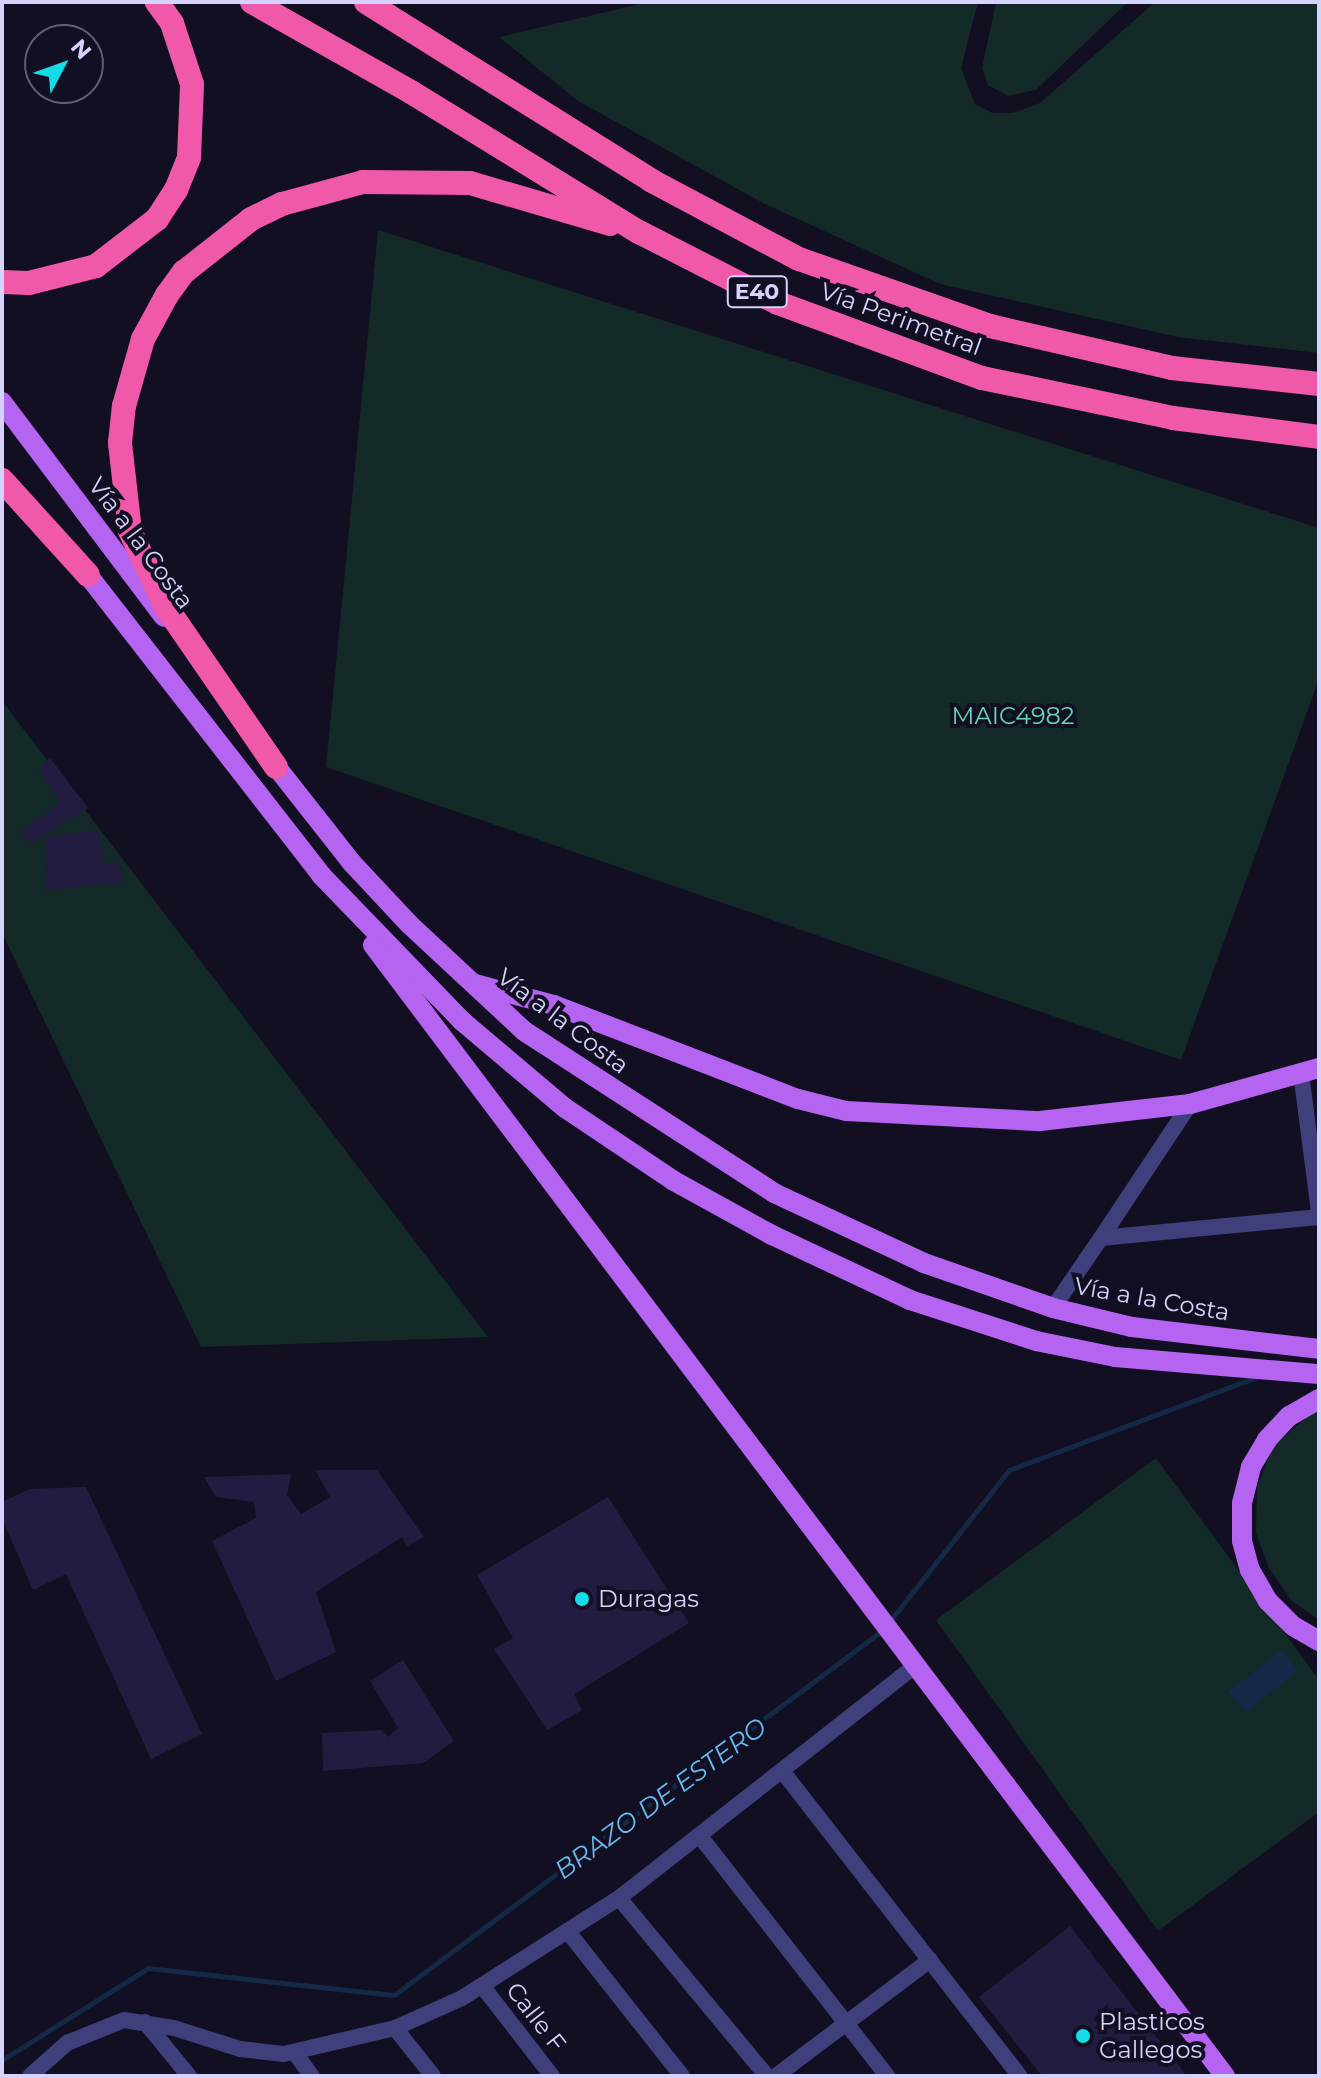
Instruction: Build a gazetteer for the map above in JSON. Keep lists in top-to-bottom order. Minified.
{"streets":{"highway":["E40","Vía Perimetral"],"main road":["Vía a la Costa"],"street":["Calle F"]},"water":["BRAZO DE ESTERO"],"parks":["MAIC4982"],"places":["Duragas","Plasticos Gallegos"],"north":"top right"}
